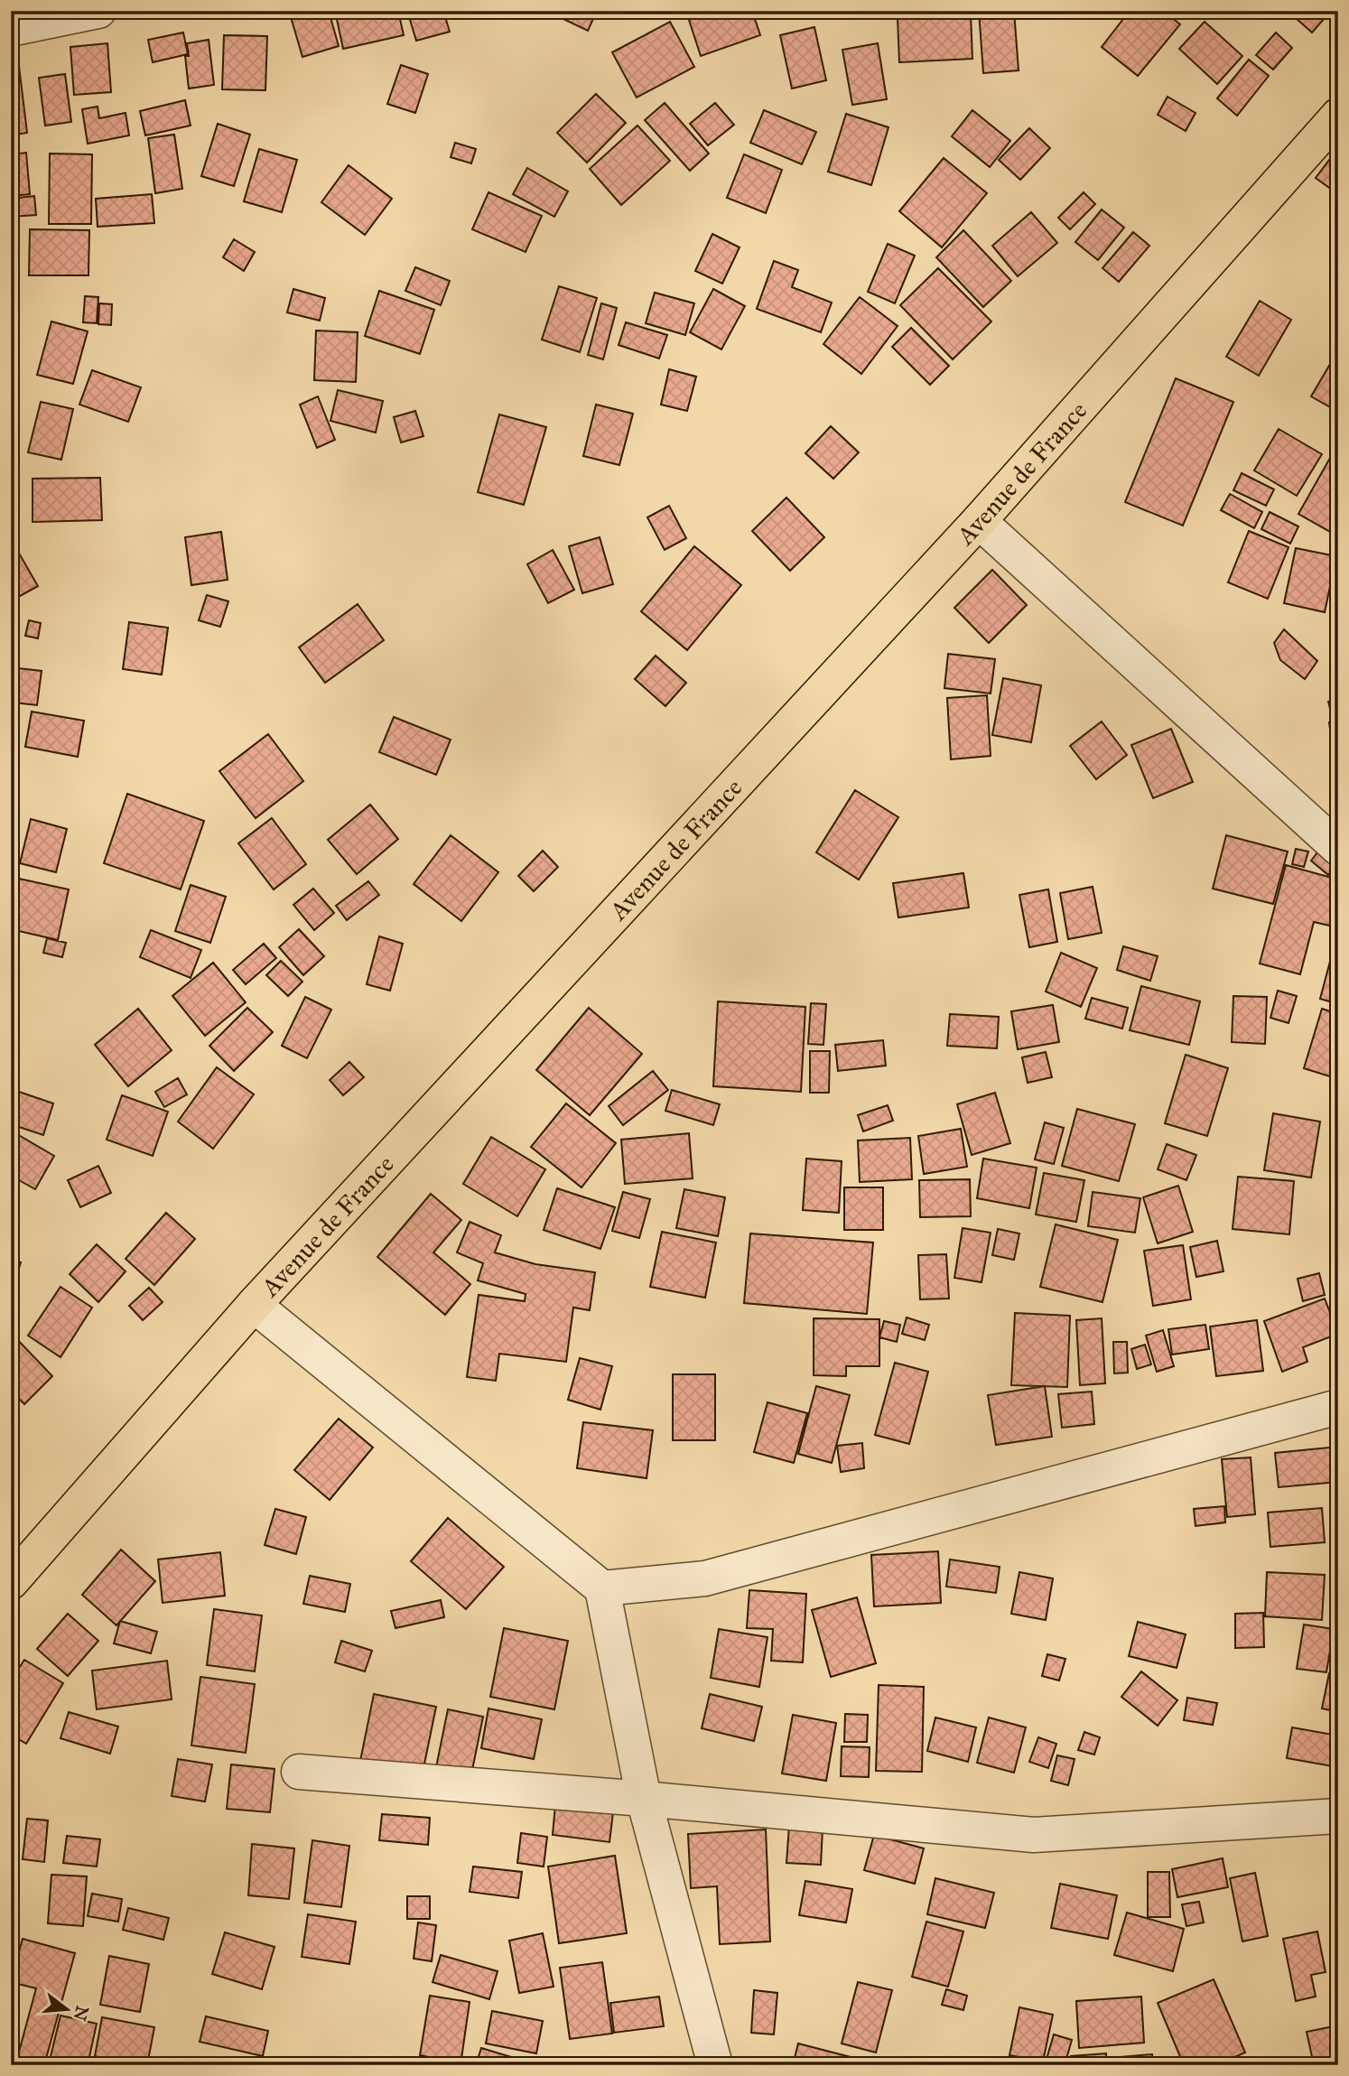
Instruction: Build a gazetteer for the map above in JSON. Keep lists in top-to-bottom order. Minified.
{"streets":{"main road":["Avenue de France"]},"north":"right"}
